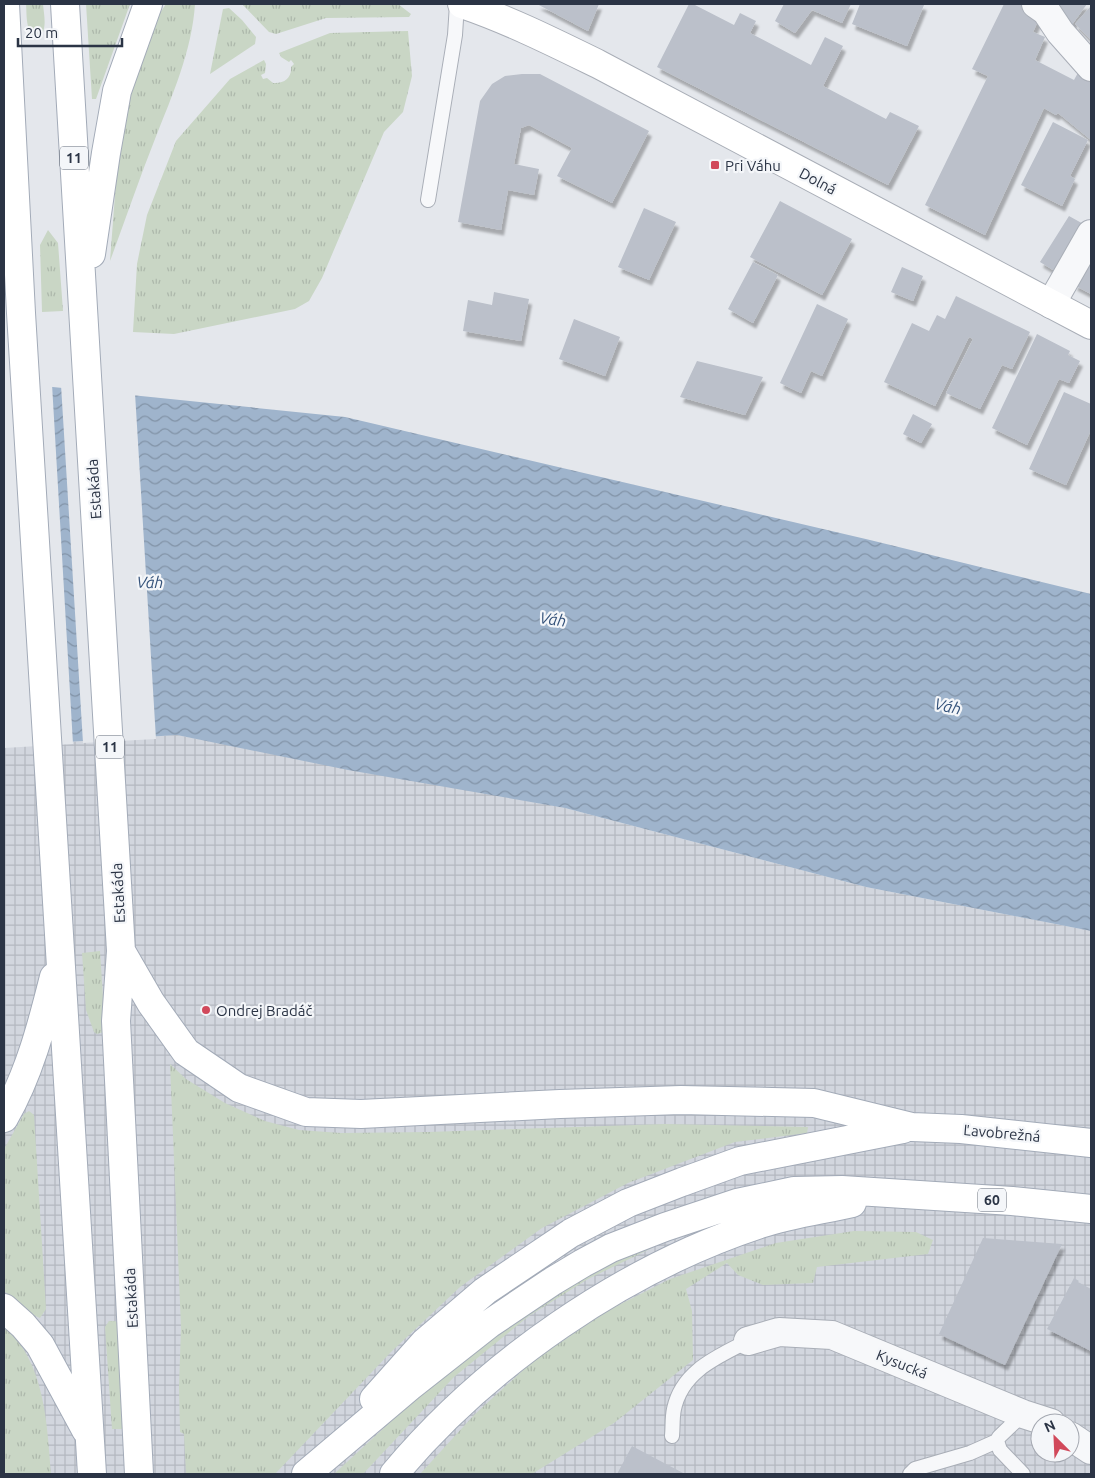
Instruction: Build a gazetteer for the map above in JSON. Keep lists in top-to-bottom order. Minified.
{"streets":{"main road":["11","Dolná","Estakáda","Ľavobrežná","60"],"street":["Kysucká"]},"crossings":[["11","Estakáda"]],"water":["Váh"],"places":{"transit":["Pri Váhu"],"other":["Ondrej Bradáč"]},"scale_bar":"20 m","north":"top left"}
